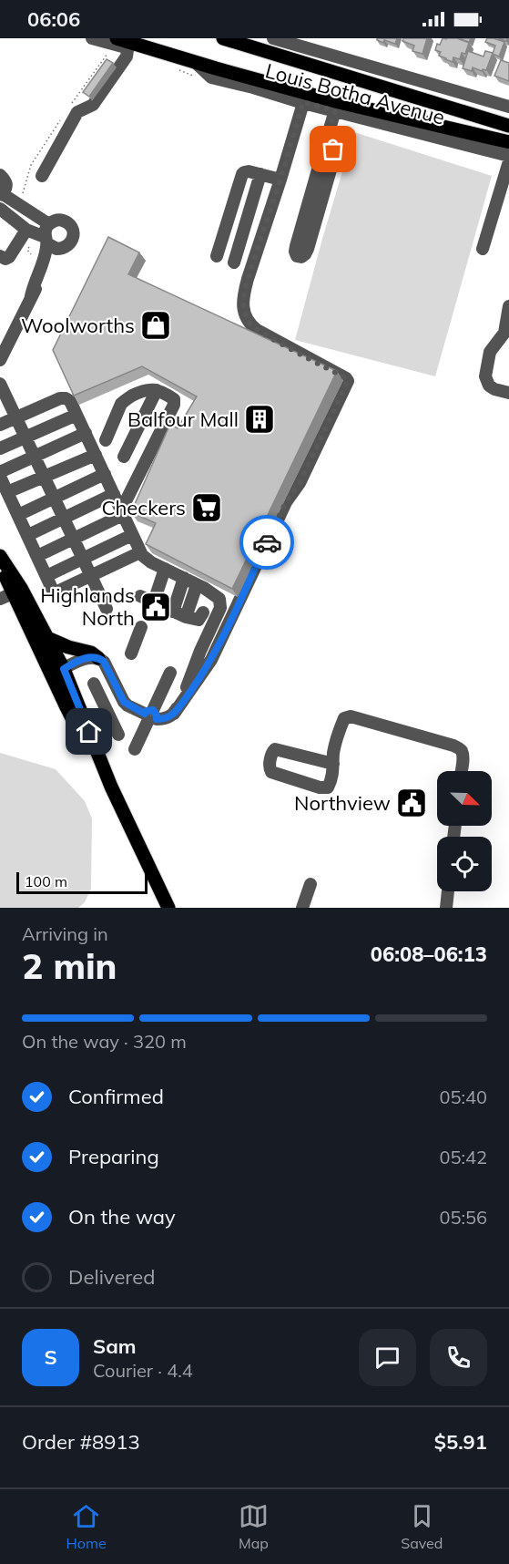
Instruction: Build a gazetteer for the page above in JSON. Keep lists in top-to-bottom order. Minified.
{"streets":{"main road":["Louis Botha Avenue"]},"places":{"shop":["Woolworths"],"building":["Balfour Mall"],"supermarket":["Checkers"],"public building":["Highlands North","Northview"]},"scale_bar":"100 m","north":"bottom right","page":{"status":"06:06","scale":"100 m","heading":["2 min","Arriving in","06:08–06:13"],"panel":["Sam","Courier · 4.4","Order #8913","$5.91"],"bar":"On the way · 320 m","list":[["Confirmed","05:40"],["Preparing","05:42"],["On the way","05:56"],"Delivered"],"round":"S","tabs":["Home","Map","Saved"]}}
